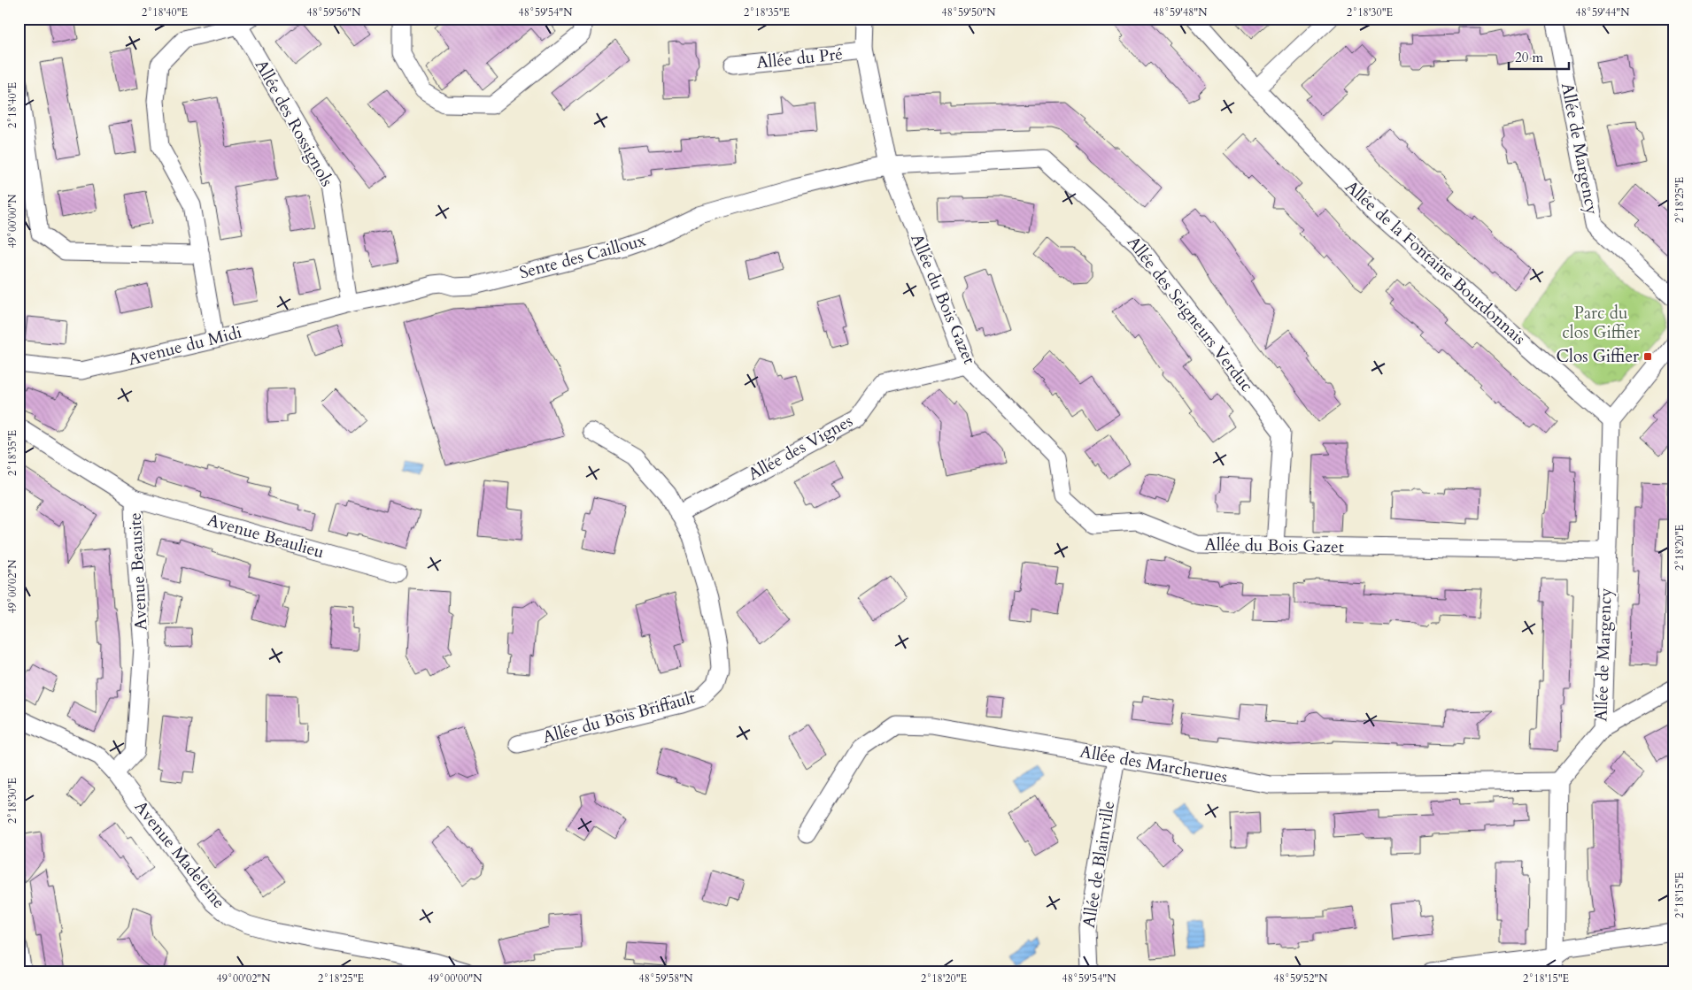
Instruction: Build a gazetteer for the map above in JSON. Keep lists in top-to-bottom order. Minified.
{"streets":{"street":["Allée du Pré","Allée des Rossignols","Allée de Margency","Sente des Cailloux","Allée de la Fontaine Bourdonnais","Allée du Bois Gazet","Allée des Seigneurs Verduc","Avenue du Midi","Allée des Vignes","Avenue Beaulieu","Avenue Beausite","Allée du Bois Briffault","Allée des Marcherues","Avenue Madeleine","Allée de Blainville"]},"crossings":[["Allée du Pré","Allée du Bois Gazet"],["Allée des Rossignols","Sente des Cailloux"],["Allée des Rossignols","Avenue du Midi"],["Allée de Margency","Allée de la Fontaine Bourdonnais"],["Allée de Margency","Allée du Bois Gazet"],["Allée de Margency","Allée des Marcherues"],["Sente des Cailloux","Allée du Bois Gazet"],["Sente des Cailloux","Allée des Seigneurs Verduc"],["Sente des Cailloux","Avenue du Midi"],["Allée du Bois Gazet","Allée des Seigneurs Verduc"],["Allée du Bois Gazet","Allée des Vignes"],["Allée des Vignes","Allée du Bois Briffault"],["Avenue Beaulieu","Avenue Beausite"],["Avenue Beausite","Avenue Madeleine"],["Allée des Marcherues","Allée de Blainville"]],"parks":["Parc du clos Giffier"],"places":{"transit":["Clos Giffier"]},"scale_bar":"20 m","coordinates":["2°18'40\"E","48°59'56\"N","48°59'54\"N","2°18'35\"E","48°59'50\"N","48°59'48\"N","2°18'30\"E","48°59'44\"N","2°18'25\"E","49°00'00\"N","2°18'20\"E","49°00'02\"N","2°18'15\"E","48°59'58\"N","48°59'52\"N"]}
